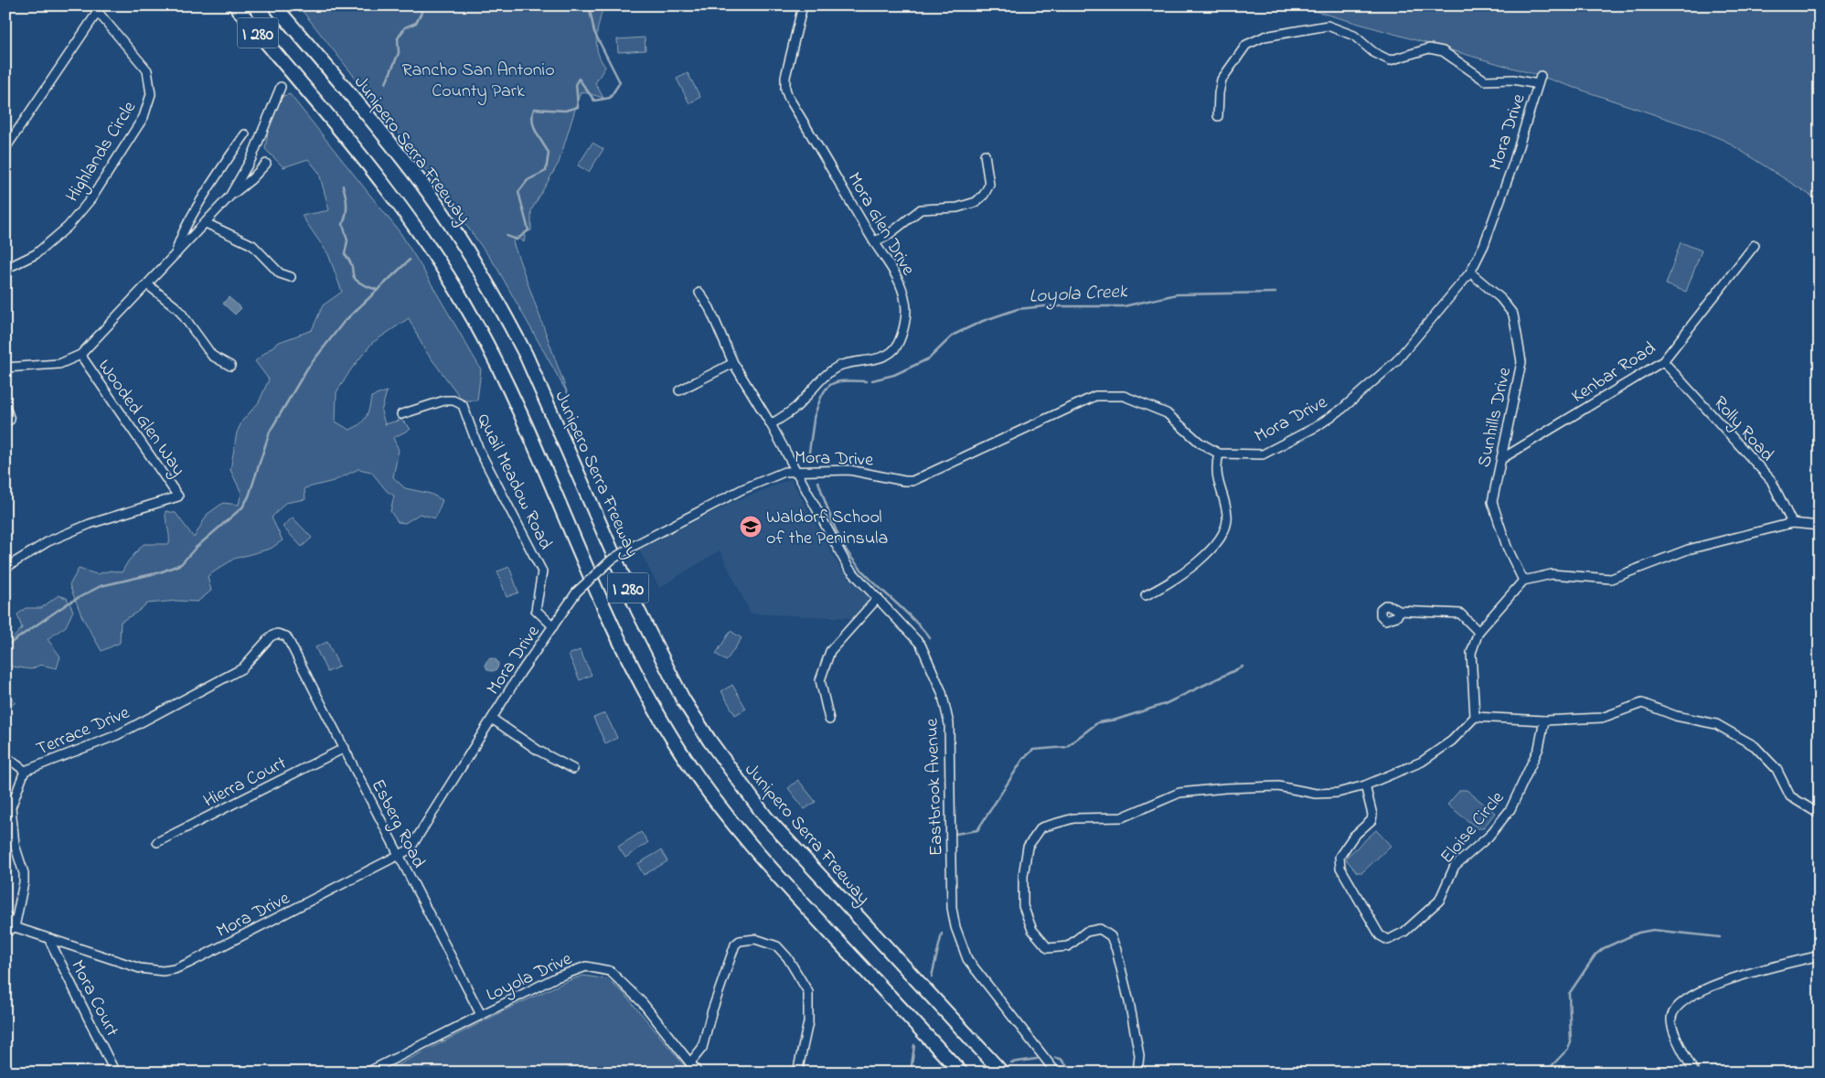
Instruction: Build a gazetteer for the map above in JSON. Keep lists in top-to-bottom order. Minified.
{"streets":{"highway":["I 280","Junipero Serra Freeway"],"street":["Mora Drive","Highlands Circle","Mora Glen Drive","Kenbar Road","Wooded Glen Way","Sunhills Drive","Rolly Road","Quail Meadow Road","Terrace Drive","Hierra Court","Eastbrook Avenue","Esberg Road","Eloise Circle","Loyola Drive","Mora Court"]},"crossings":[["Mora Drive","Sunhills Drive"],["Mora Drive","Quail Meadow Road"],["Mora Drive","Terrace Drive"],["Mora Drive","Eastbrook Avenue"],["Mora Drive","Esberg Road"],["Mora Drive","Mora Court"],["Mora Glen Drive","Eastbrook Avenue"],["Kenbar Road","Sunhills Drive"],["Kenbar Road","Rolly Road"],["Terrace Drive","Esberg Road"],["Hierra Court","Esberg Road"],["Esberg Road","Loyola Drive"]],"water":["Loyola Creek"],"parks":["Rancho San Antonio County Park"],"places":{"school or university":["Waldorf School of the Peninsula"]}}
